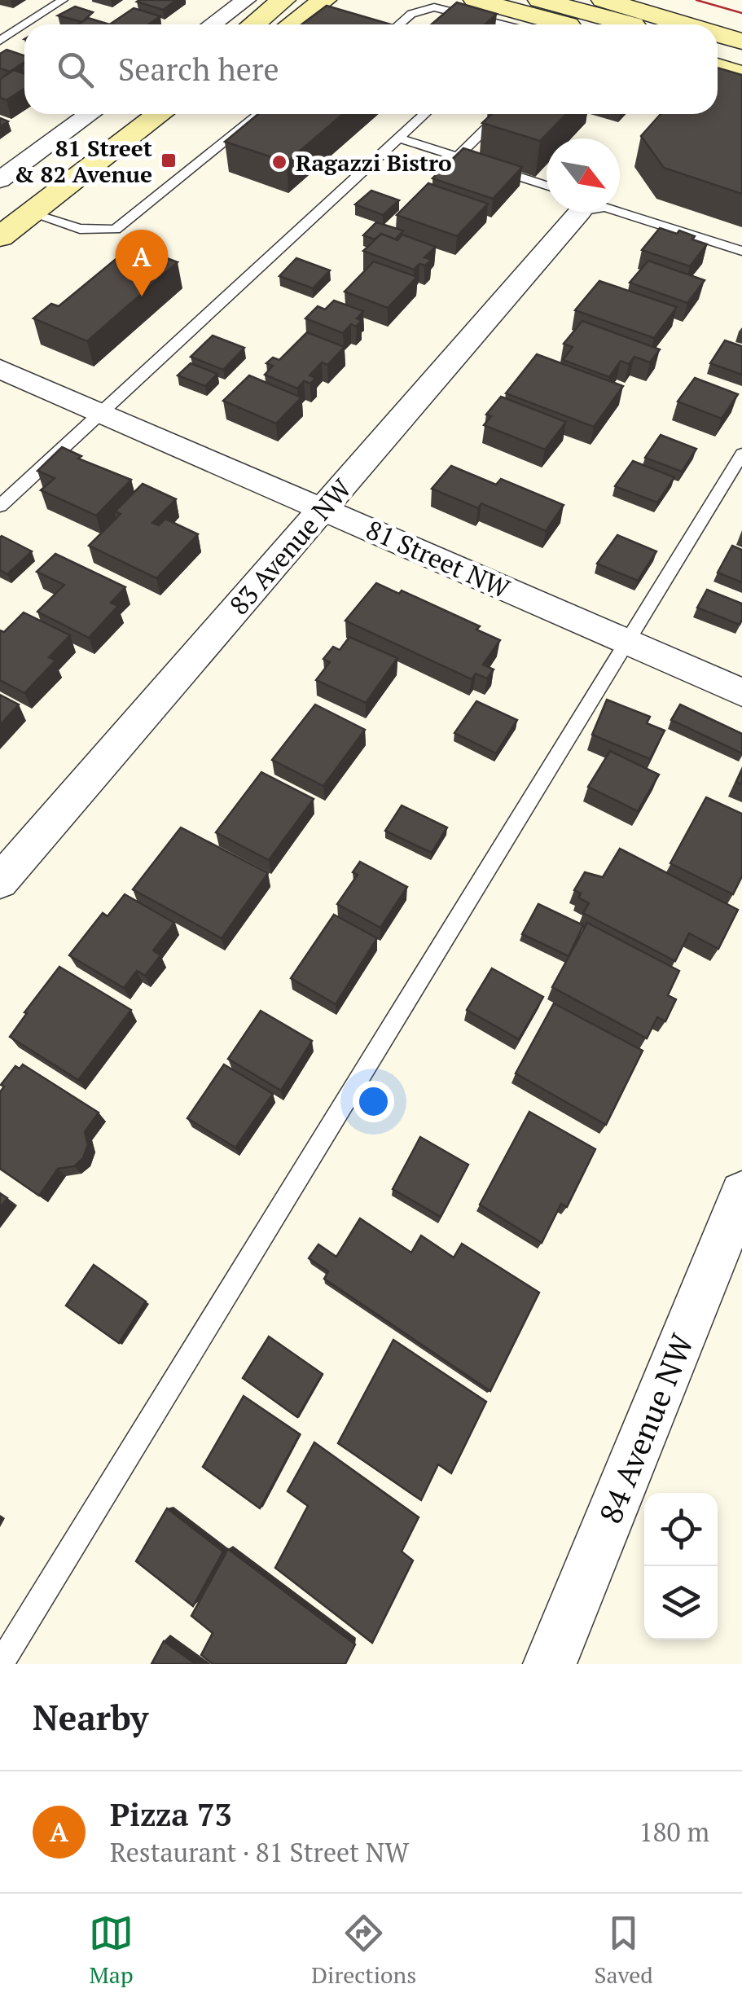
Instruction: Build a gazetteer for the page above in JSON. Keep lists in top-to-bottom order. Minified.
{"streets":{"street":["83 Avenue NW","81 Street NW","84 Avenue NW"]},"crossings":[["83 Avenue NW","81 Street NW"]],"places":{"transit":["81 Street & 82 Avenue"],"other":["Ragazzi Bistro"]},"north":"bottom right","page":{"search":"Search here","pins":"A","heading":"Nearby","list":[{"mark":"A","name":"Pizza 73","note":"Restaurant · 81 Street NW","value":"180 m"}],"nav":["Map","Directions","Saved"]}}
